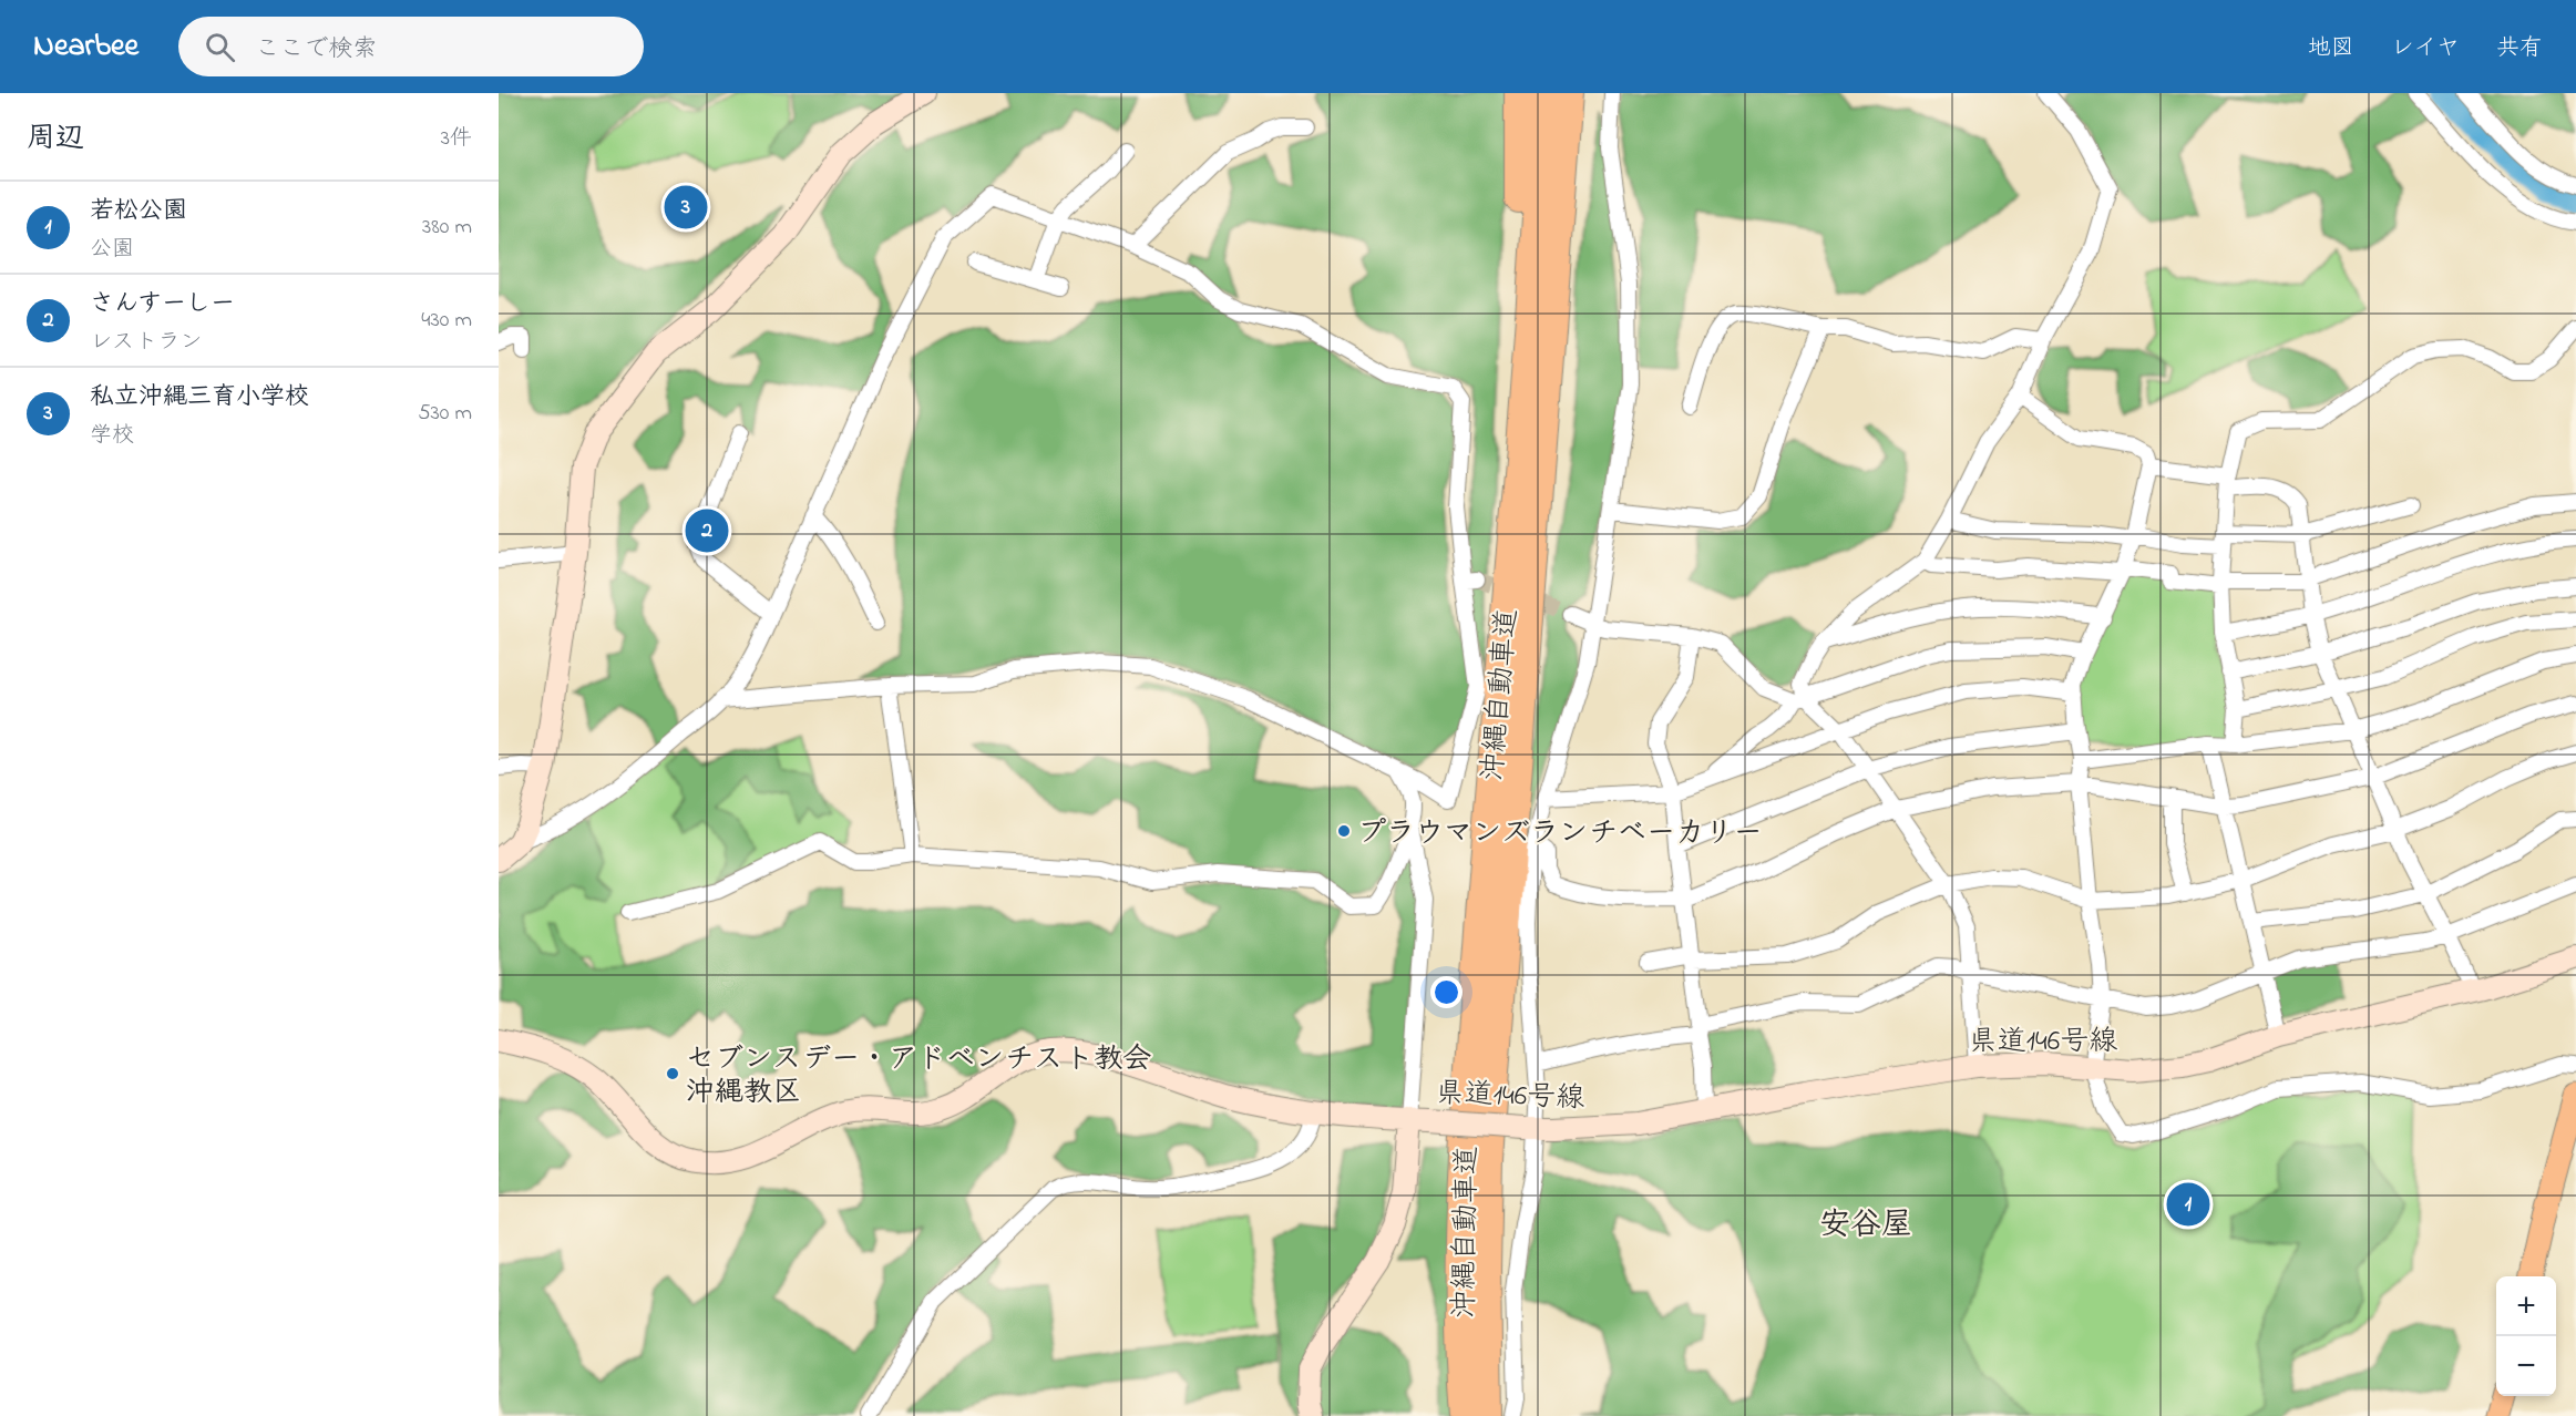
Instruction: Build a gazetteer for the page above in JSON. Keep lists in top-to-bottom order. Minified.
{"streets":{"highway":["沖縄自動車道"],"main road":["県道146号線"]},"districts":["安谷屋"],"places":["プラウマンズランチベーカリー","セブンスデー・アドベンチスト教会 沖縄教区"],"page":{"header":"Nearbee","search":"ここで検索","nav":["地図","レイヤ","共有"],"heading":["周辺","3件"],"list":[{"mark":"1","name":"若松公園","note":"公園","value":"380 m"},{"mark":"2","name":"さんすーしー","note":"レストラン","value":"430 m"},{"mark":"3","name":"私立沖縄三育小学校","note":"学校","value":"530 m"}],"pins":["3","2","1"],"map_buttons":["+","−"]}}
